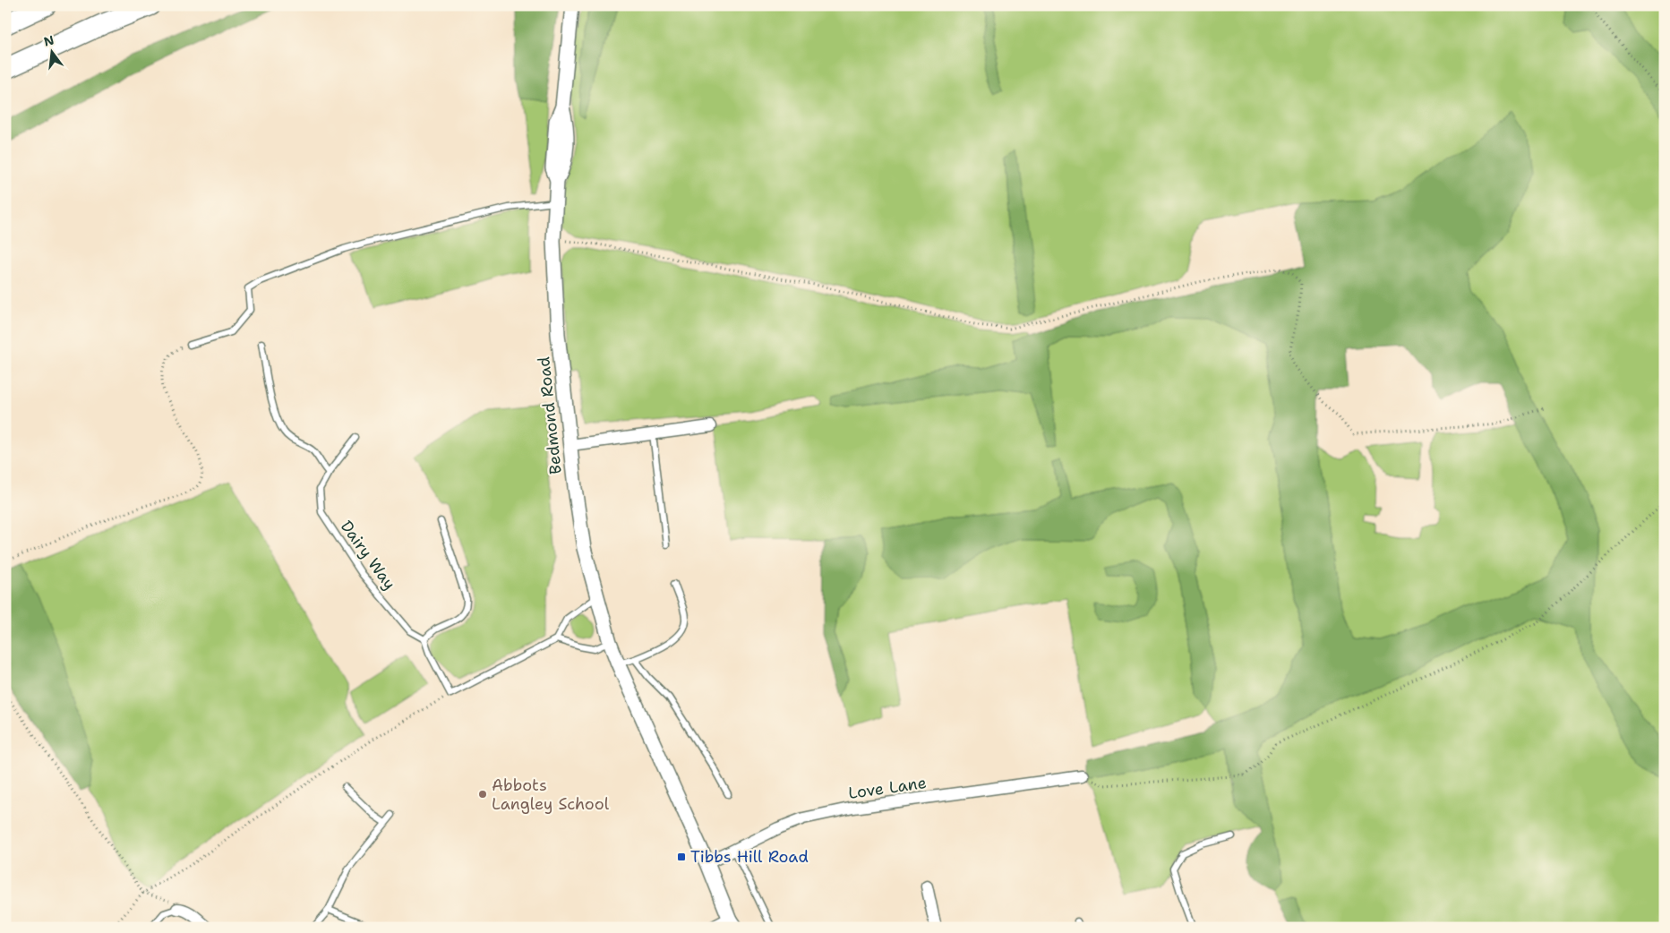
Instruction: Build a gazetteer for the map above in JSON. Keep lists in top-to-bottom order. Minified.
{"streets":{"street":["Bedmond Road","Love Lane"],"lane":["Dairy Way"]},"places":{"other":["Abbots Langley School"],"transit":["Tibbs Hill Road"]},"north":"top"}
